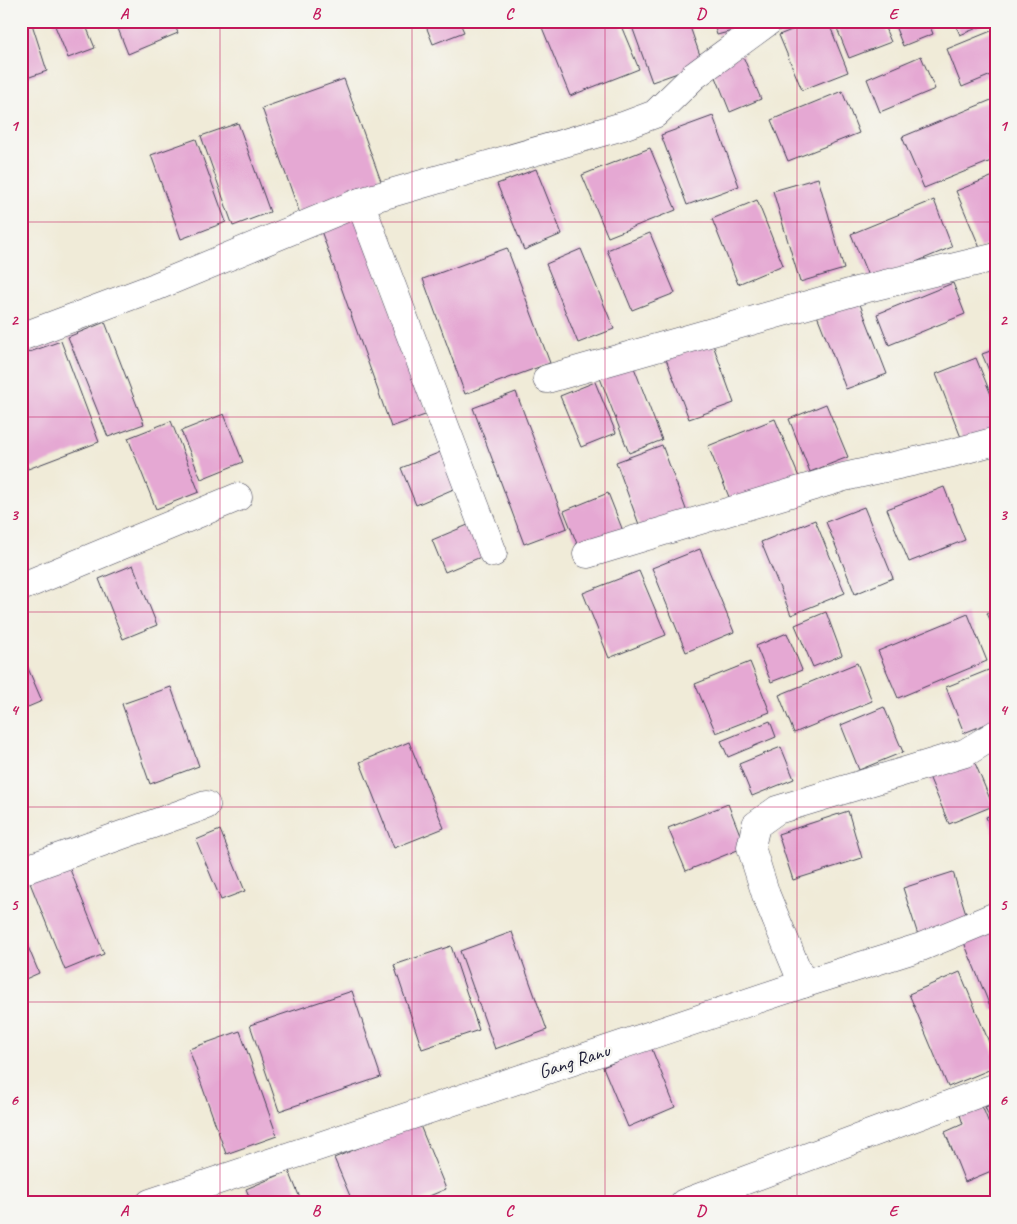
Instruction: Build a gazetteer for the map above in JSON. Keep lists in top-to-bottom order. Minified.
{"streets":{"street":["Gang Ranu"]},"grid":{"columns":["A","B","C","D","E"],"rows":["1","2","3","4","5","6"]}}
